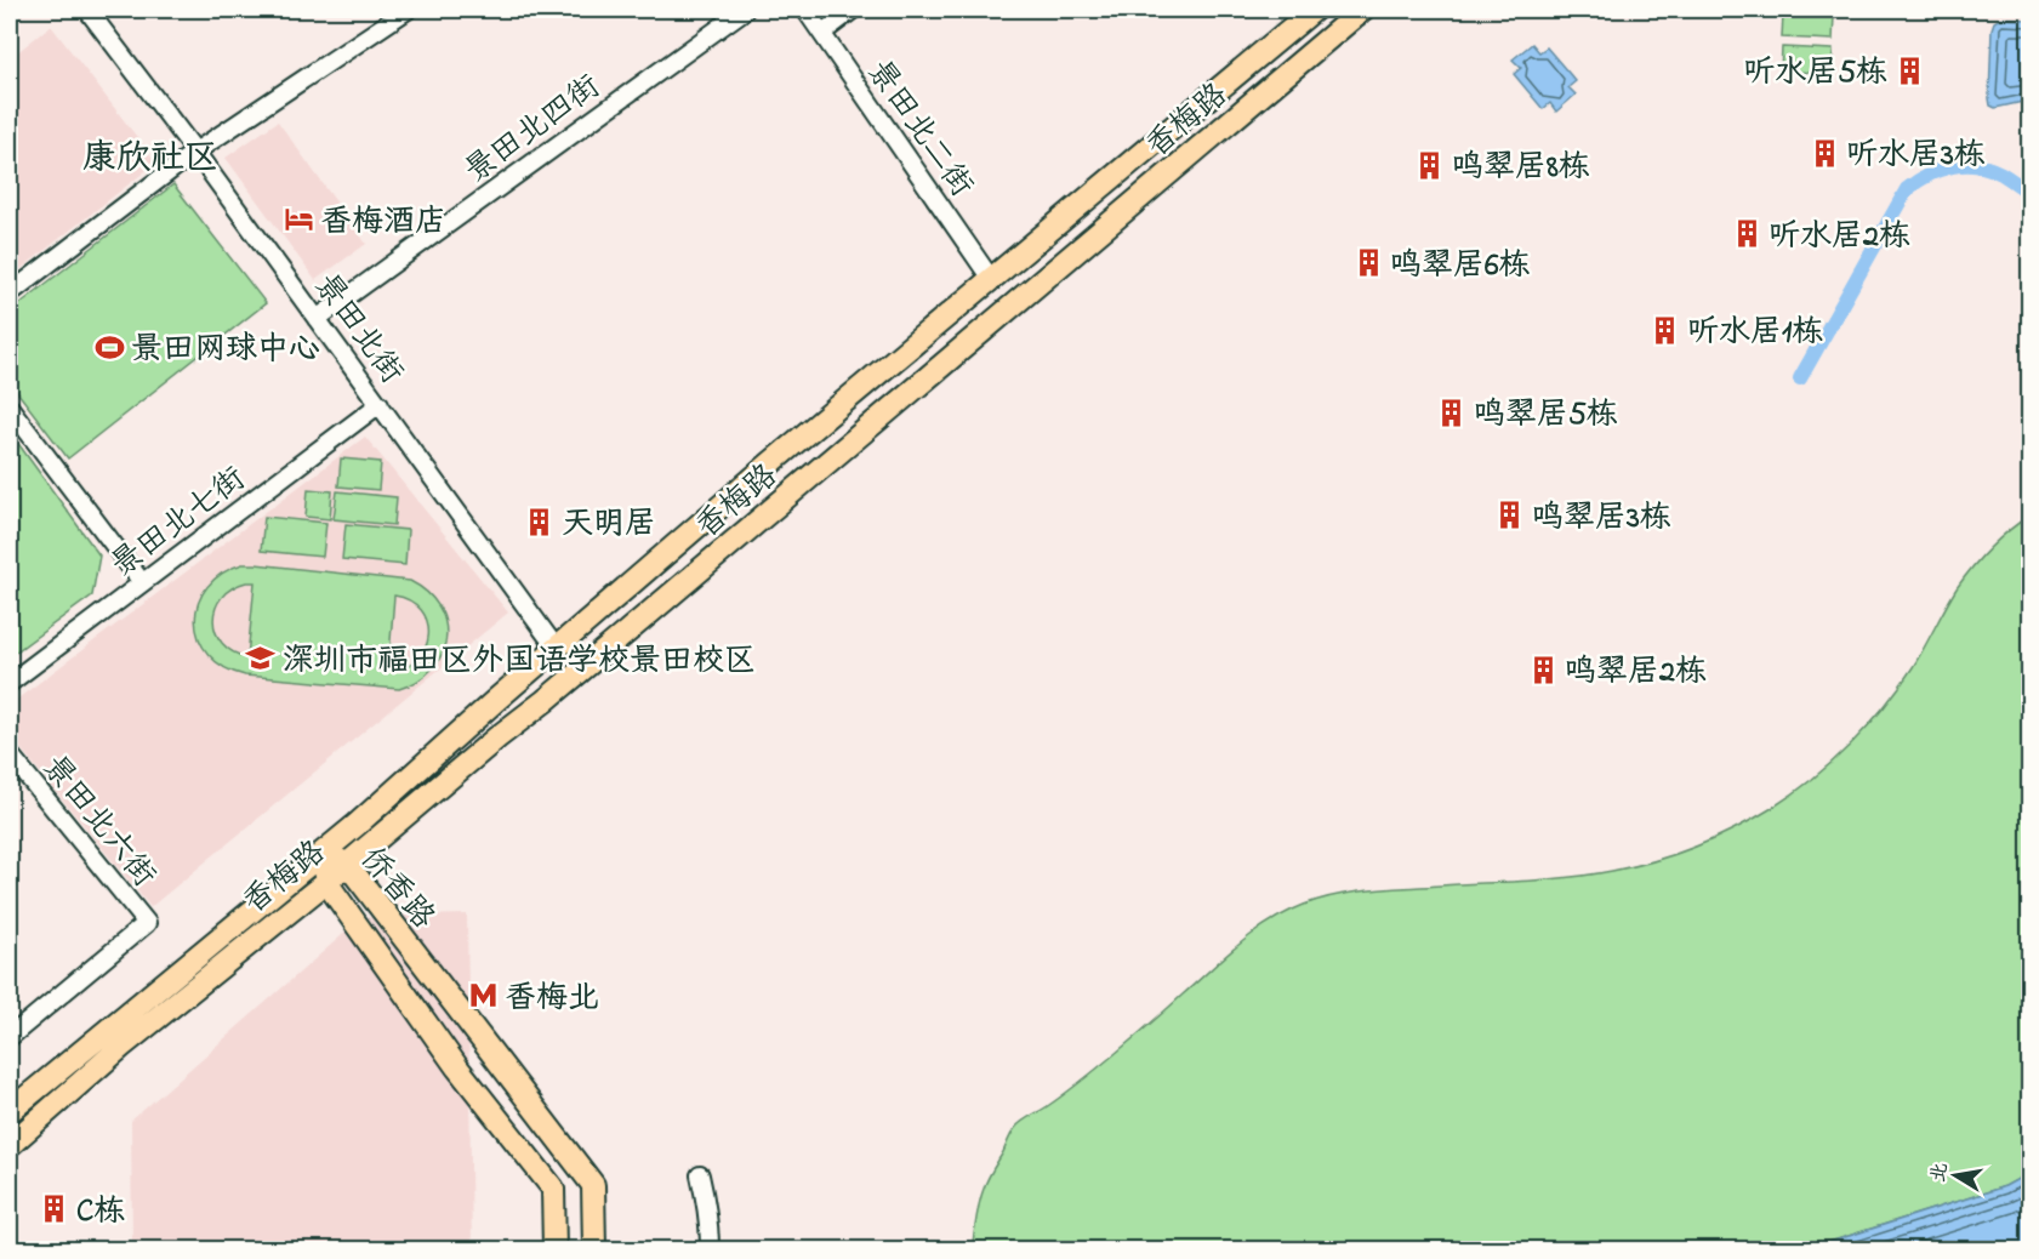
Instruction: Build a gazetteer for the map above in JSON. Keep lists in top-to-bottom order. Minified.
{"streets":{"main road":["香梅路","侨香路"],"street":["景田北四街","景田北二街","景田北街","景田北七街","景田北六街"]},"crossings":[["香梅路","景田北二街"],["香梅路","景田北街"],["香梅路","侨香路"],["景田北四街","景田北街"],["景田北街","景田北七街"]],"districts":["康欣社区"],"places":{"building":["听水居5栋","听水居3栋","鸣翠居8栋","听水居2栋","鸣翠居6栋","听水居1栋","鸣翠居5栋","鸣翠居3栋","天明居","鸣翠居2栋","C栋"],"hotel":["香梅酒店"],"sports":["景田网球中心"],"school or university":["深圳市福田区外国语学校景田校区"],"metro station":["香梅北"]},"north":"left"}
